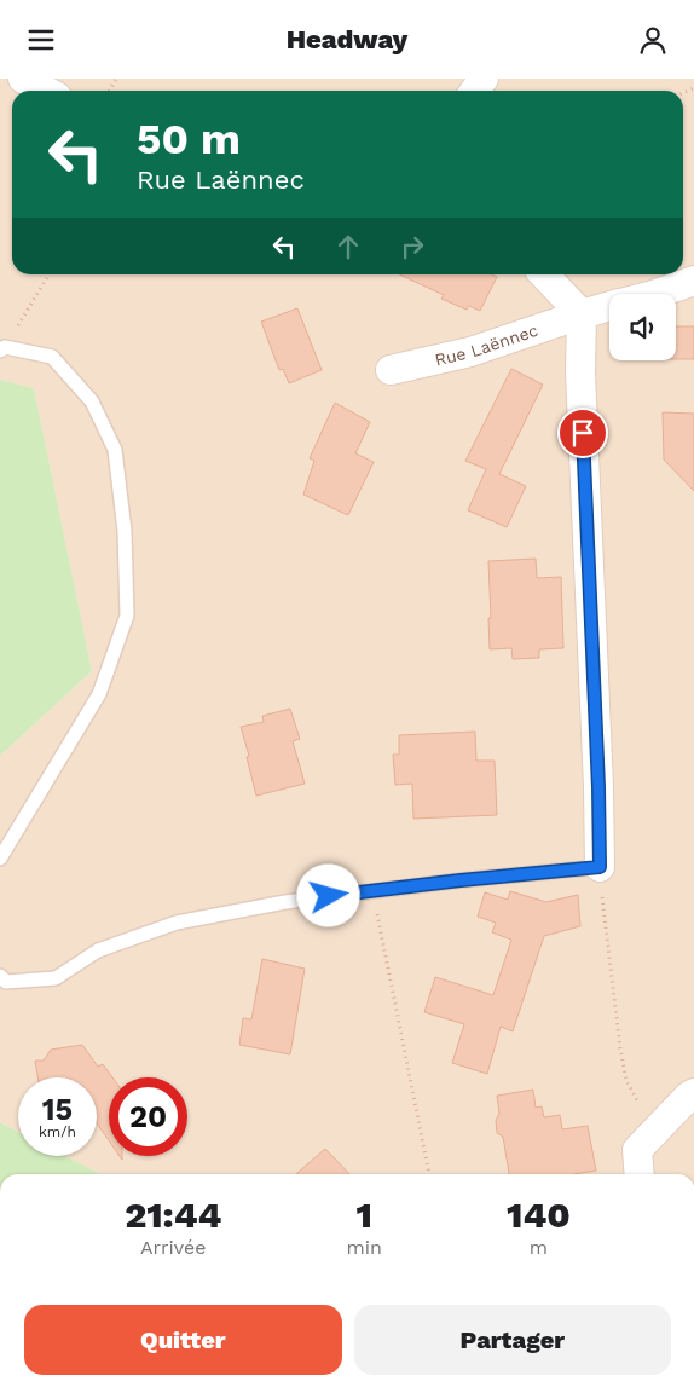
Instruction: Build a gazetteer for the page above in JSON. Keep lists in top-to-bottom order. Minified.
{"streets":{"street":["Rue Laënnec"]},"page":{"header":"Headway","turn":["50 m","Rue Laënnec"],"speed":"15 km/h","limit":"20","eta":["21:44","Arrivée","1","min","140","m"],"buttons":["Quitter","Partager"]}}
